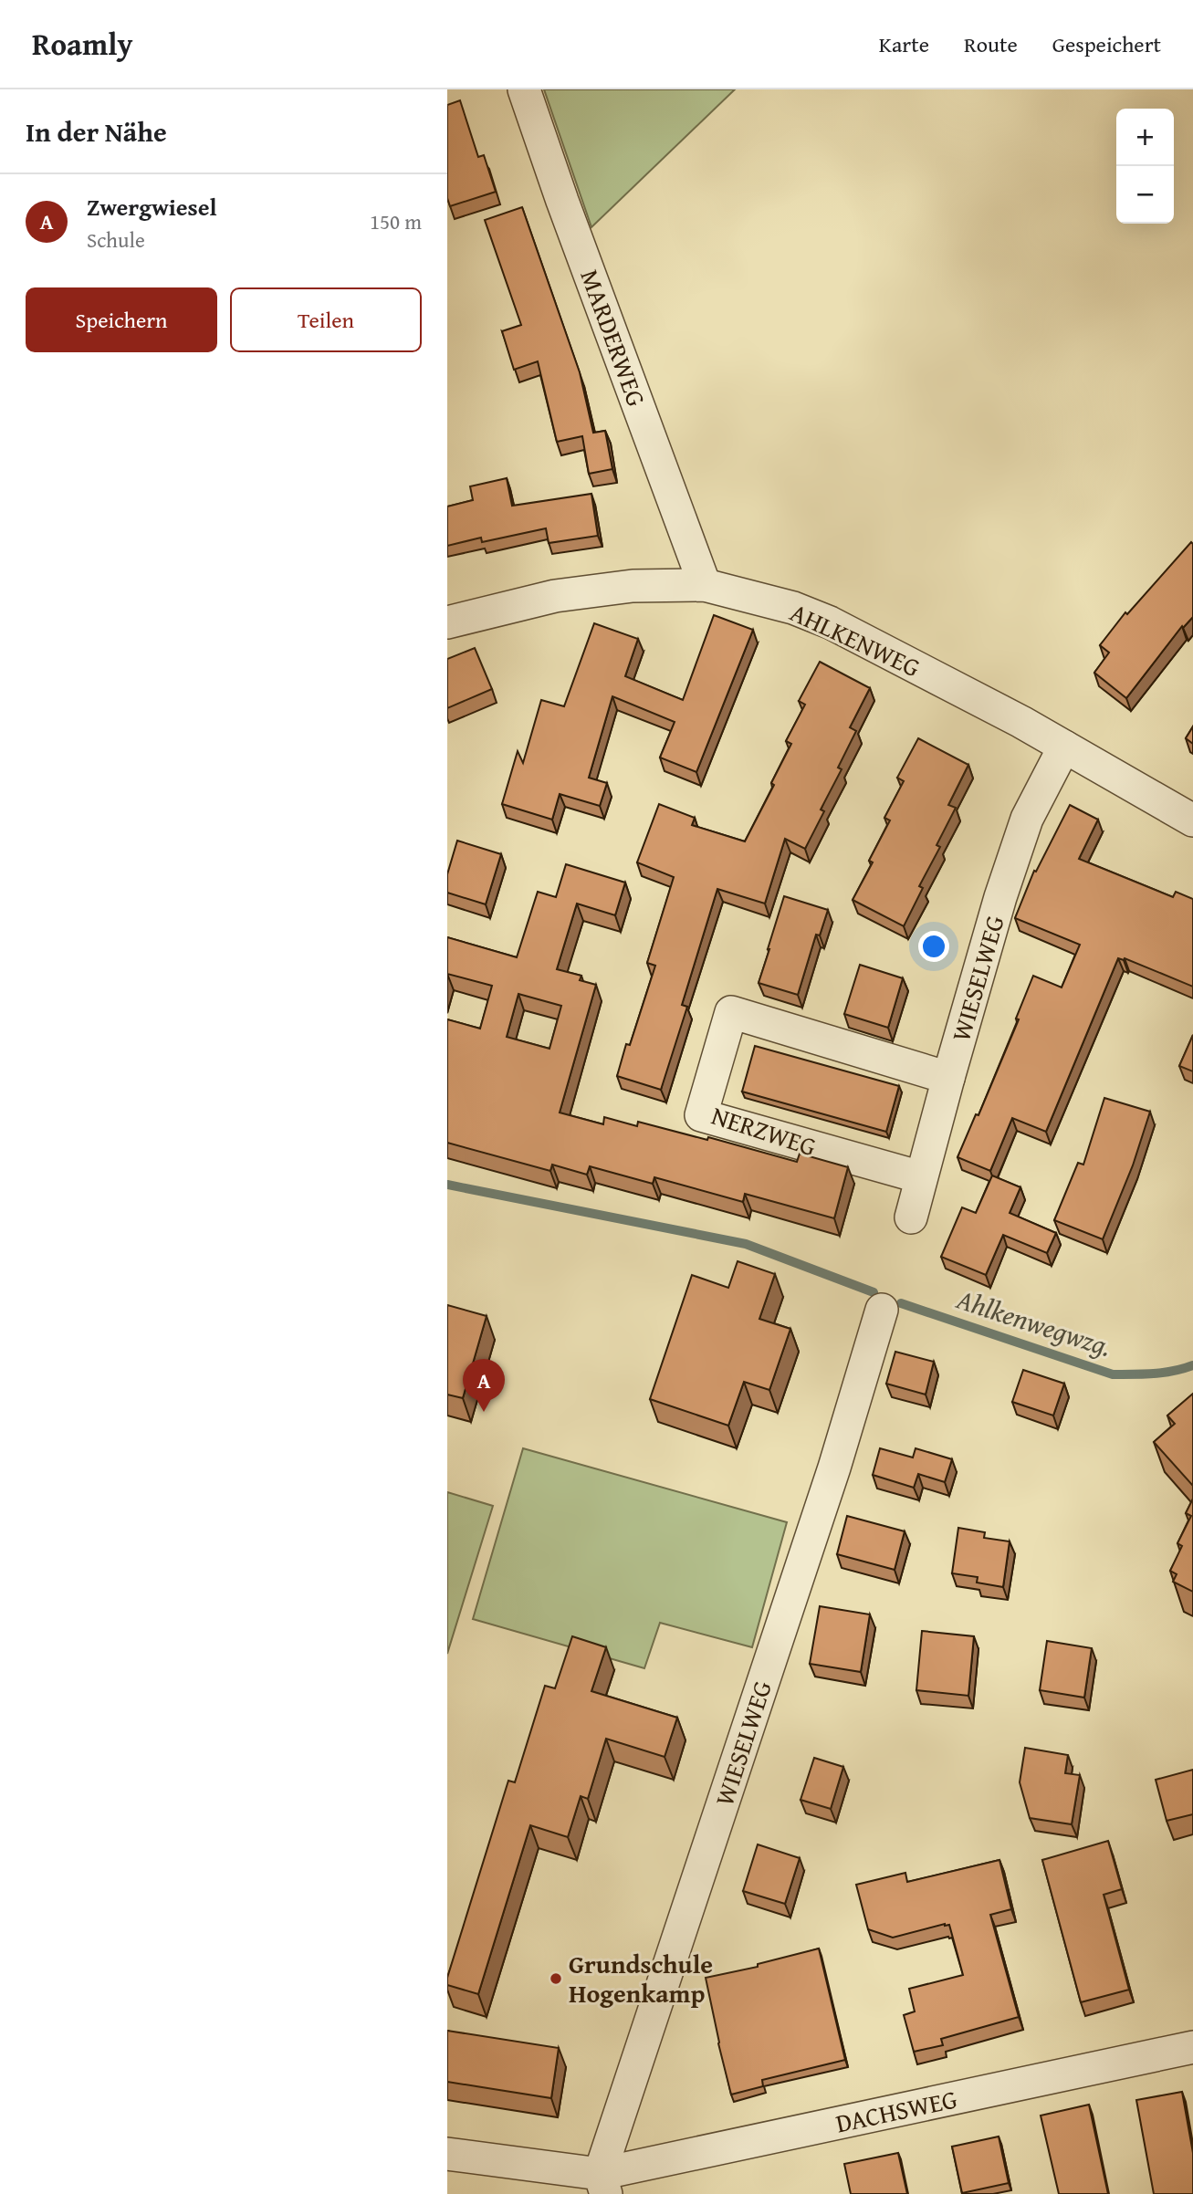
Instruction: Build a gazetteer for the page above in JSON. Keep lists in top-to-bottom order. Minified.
{"streets":{"street":["MARDERWEG","AHLKENWEG","WIESELWEG","NERZWEG","DACHSWEG"]},"crossings":[["MARDERWEG","AHLKENWEG"],["AHLKENWEG","WIESELWEG"],["WIESELWEG","NERZWEG"],["WIESELWEG","DACHSWEG"]],"water":["Ahlkenwegwzg."],"places":["Grundschule Hogenkamp"],"page":{"header":"Roamly","nav":["Karte","Route","Gespeichert"],"heading":"In der Nähe","map_buttons":["+","−"],"list":[{"mark":"A","name":"Zwergwiesel","note":"Schule","value":"150 m"}],"buttons":["Speichern","Teilen"],"pins":"A"}}
